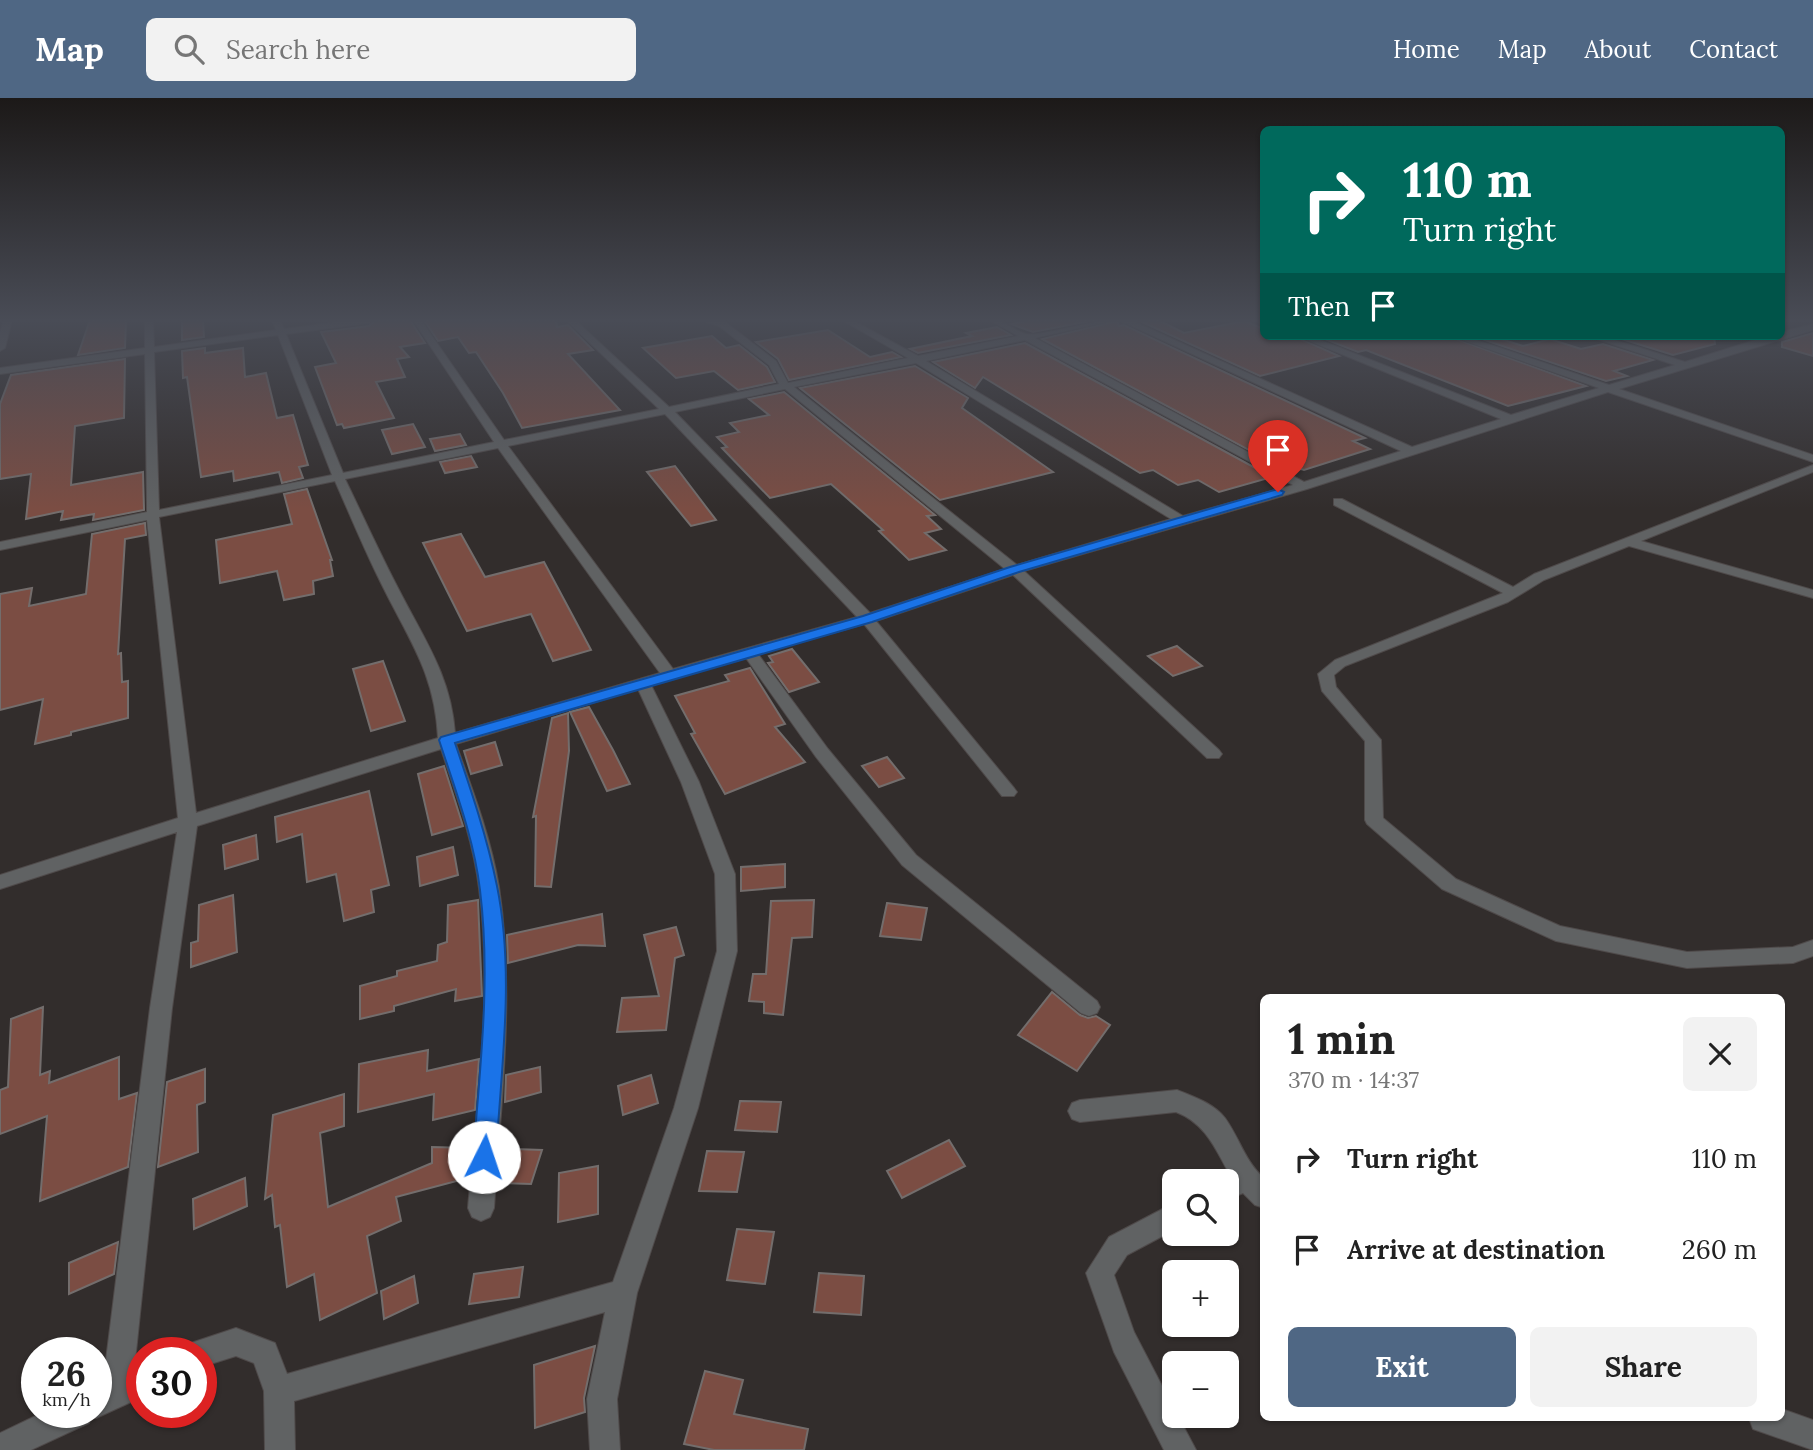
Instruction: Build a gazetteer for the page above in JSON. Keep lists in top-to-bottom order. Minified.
{"page":{"header":"Map","search":"Search here","nav":["Home","Map","About","Contact"],"turn":["110 m","Turn right"],"then":"Then","heading":["1 min","370 m · 14:37"],"list":[{"name":"Turn right","value":"110 m"},{"name":"Arrive at destination","value":"260 m"}],"map_buttons":["+","−"],"buttons":["Exit","Share"],"speed":"26 km/h","limit":"30"}}
